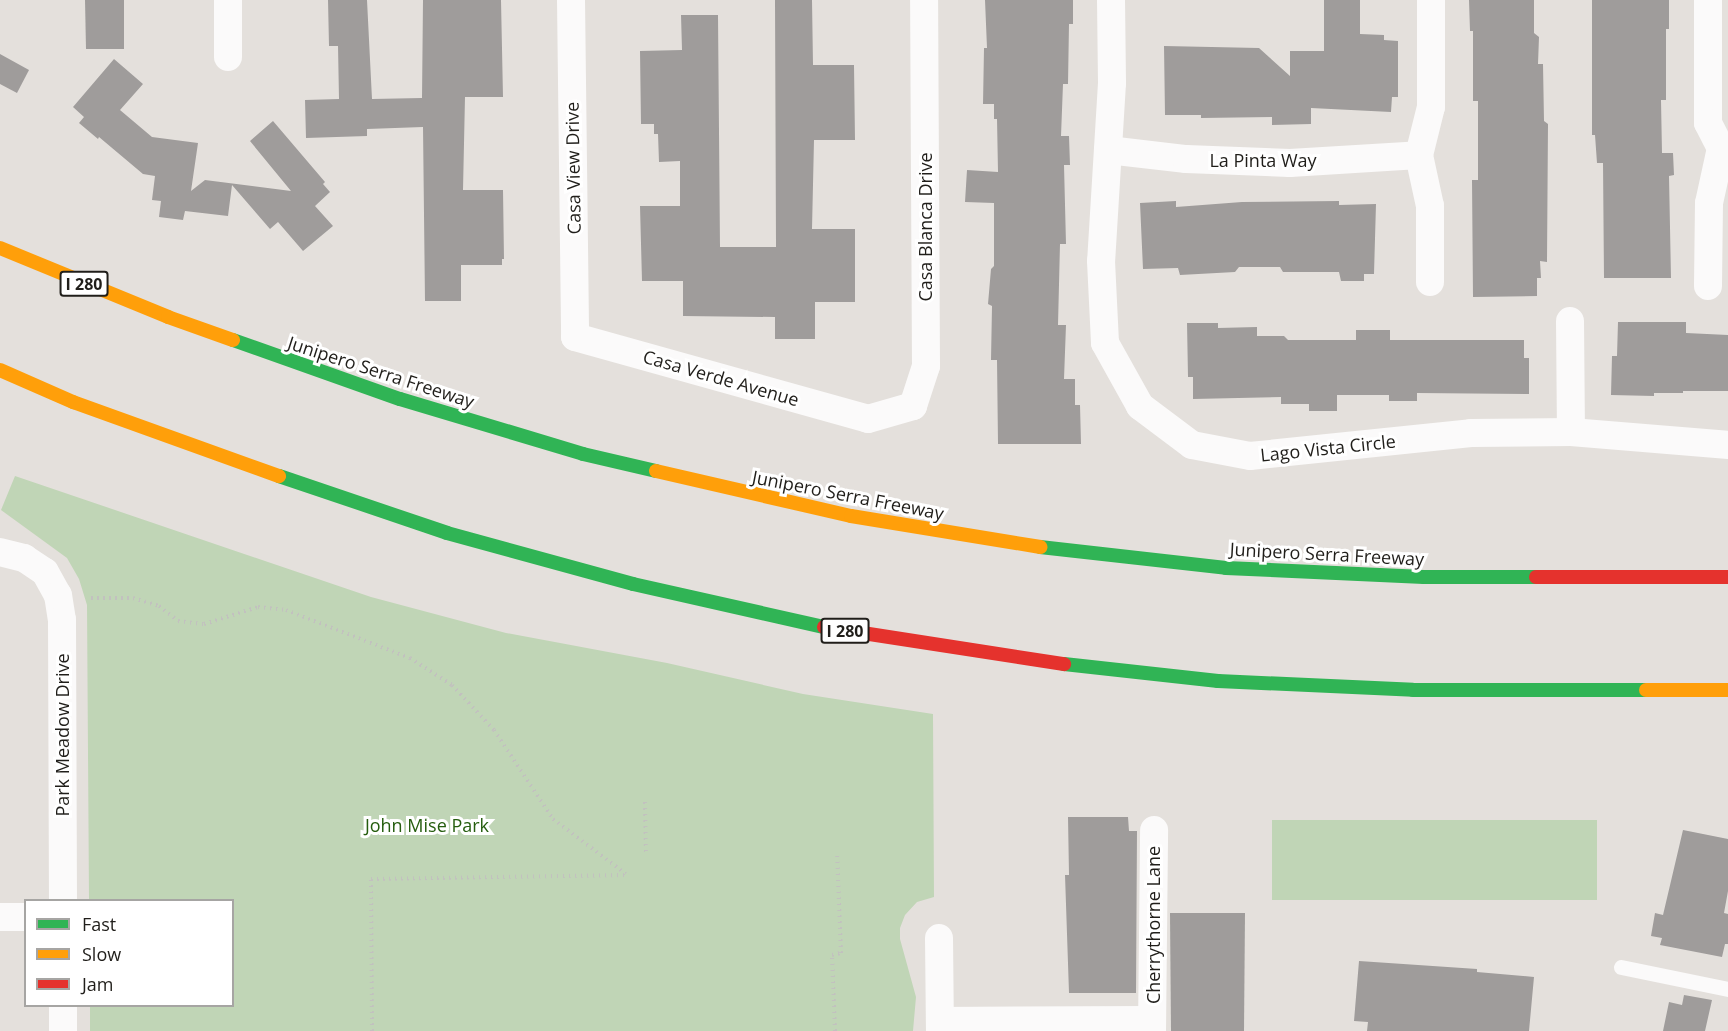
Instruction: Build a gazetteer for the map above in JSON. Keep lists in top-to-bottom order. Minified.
{"streets":{"highway":["I 280","Junipero Serra Freeway"],"street":["La Pinta Way","Casa View Drive","Casa Blanca Drive","Casa Verde Avenue","Lago Vista Circle","Park Meadow Drive","Cherrythorne Lane"]},"crossings":[["La Pinta Way","Lago Vista Circle"],["Casa View Drive","Casa Verde Avenue"],["Casa Blanca Drive","Casa Verde Avenue"]],"parks":["John Mise Park"],"legend":["Fast","Slow","Jam"]}
